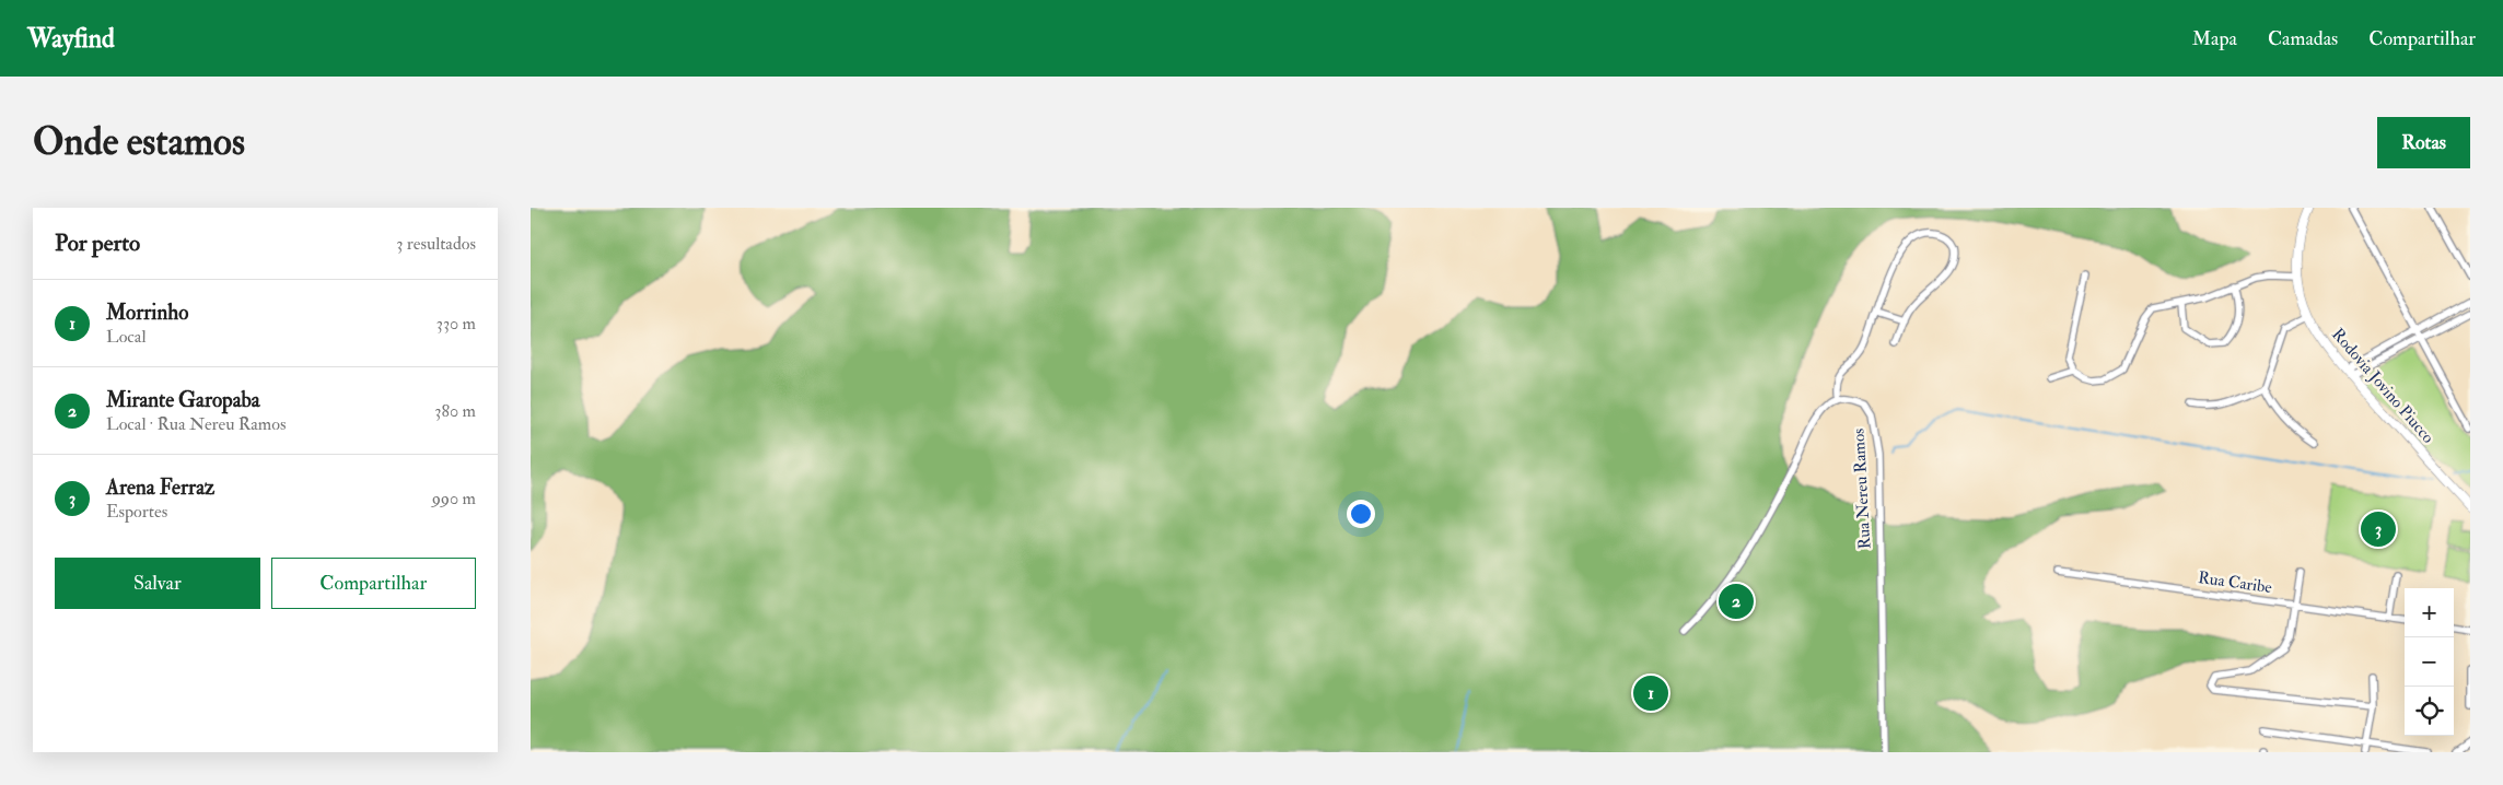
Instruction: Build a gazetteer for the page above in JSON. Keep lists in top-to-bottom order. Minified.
{"streets":{"main road":["Rodovia Jovino Piucco"],"street":["Rua Nereu Ramos","Rua Caribe"]},"page":{"header":"Wayfind","nav":["Mapa","Camadas","Compartilhar"],"buttons":["Rotas",["Salvar","Compartilhar"]],"title":"Onde estamos","heading":["Por perto","3 resultados"],"list":[{"mark":"1","name":"Morrinho","note":"Local","value":"330 m"},{"mark":"2","name":"Mirante Garopaba","note":"Local · Rua Nereu Ramos","value":"380 m"},{"mark":"3","name":"Arena Ferraz","note":"Esportes","value":"990 m"}],"pins":["3","2","1"],"map_buttons":["+","−"]}}
